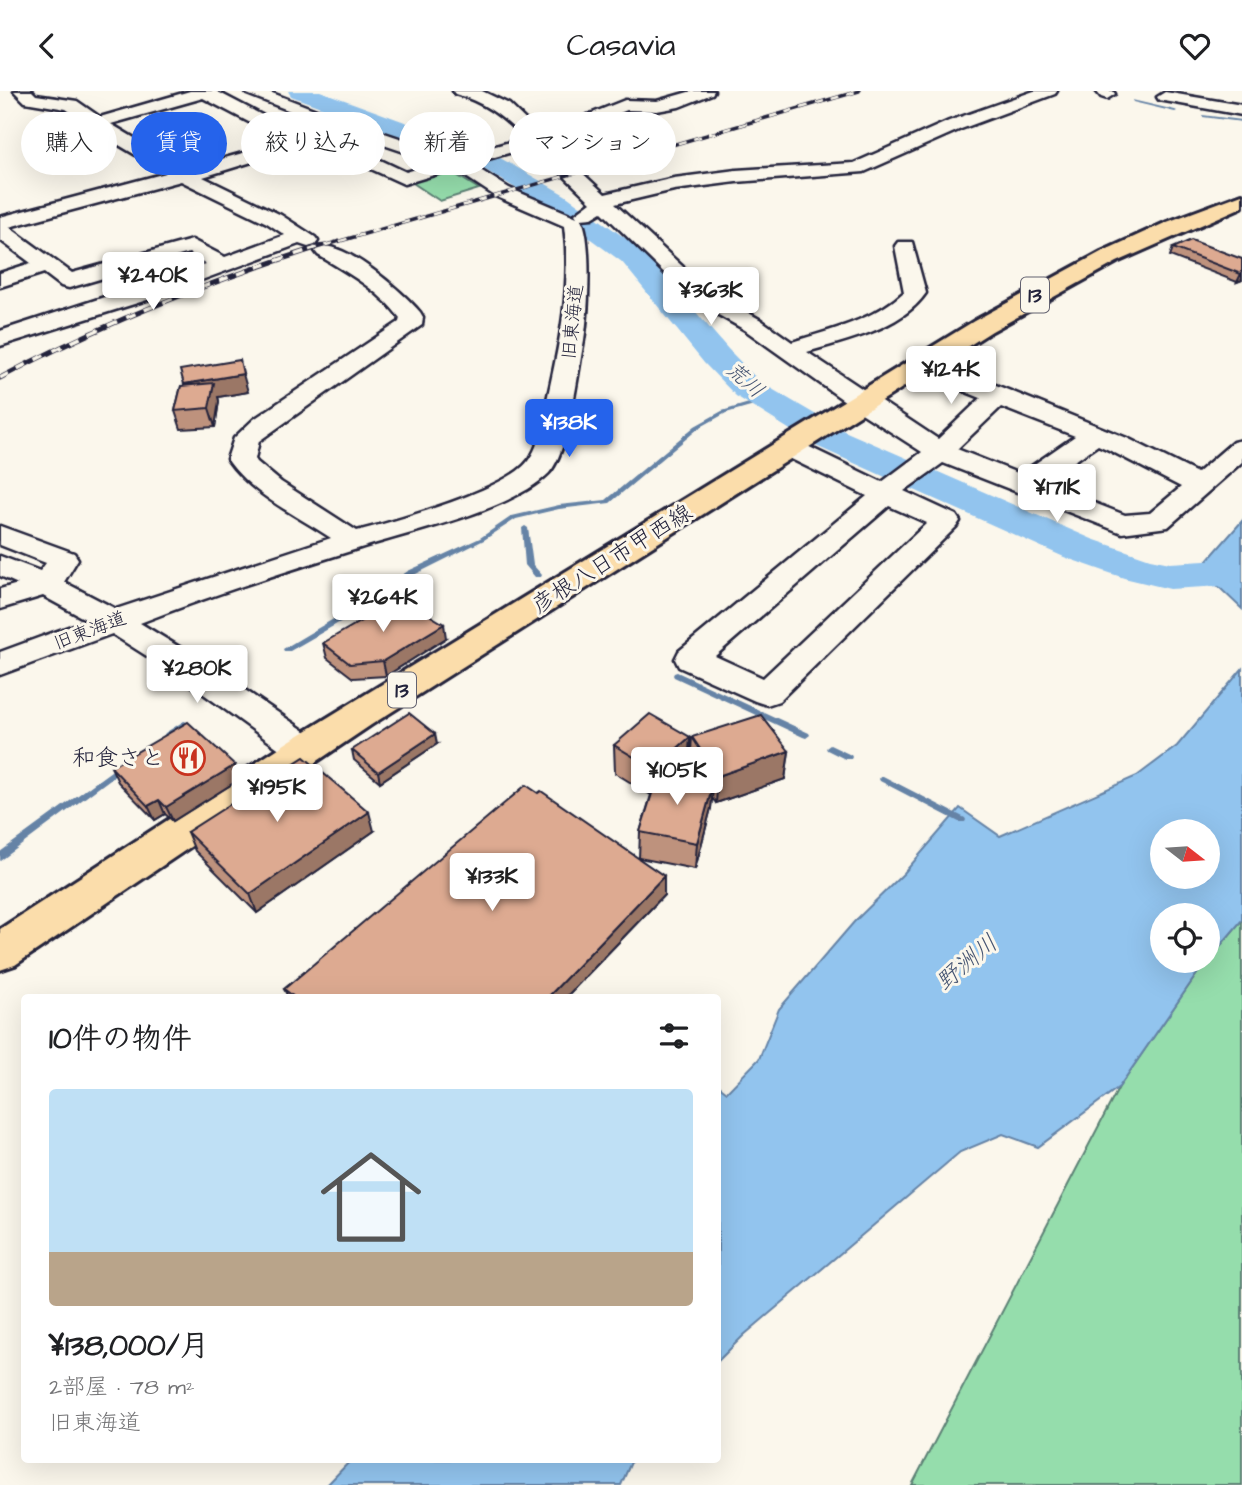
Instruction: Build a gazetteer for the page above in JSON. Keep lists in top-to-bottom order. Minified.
{"streets":{"main road":["13","彦根八日市甲西線"],"street":["旧東海道"]},"water":["荒川","野洲川"],"places":{"restaurant":["和食さと"]},"north":"right","page":{"header":"Casavia","chip":["購入","賃貸","絞り込み","新着","マンション"],"price":["¥240K","¥363K","¥124K","¥138K","¥171K","¥264K","¥280K","¥105K","¥195K","¥133K"],"heading":"10件の物件","list":[{"name":"¥138,000/月","note":"2部屋 · 78 m² · 旧東海道"}]}}
